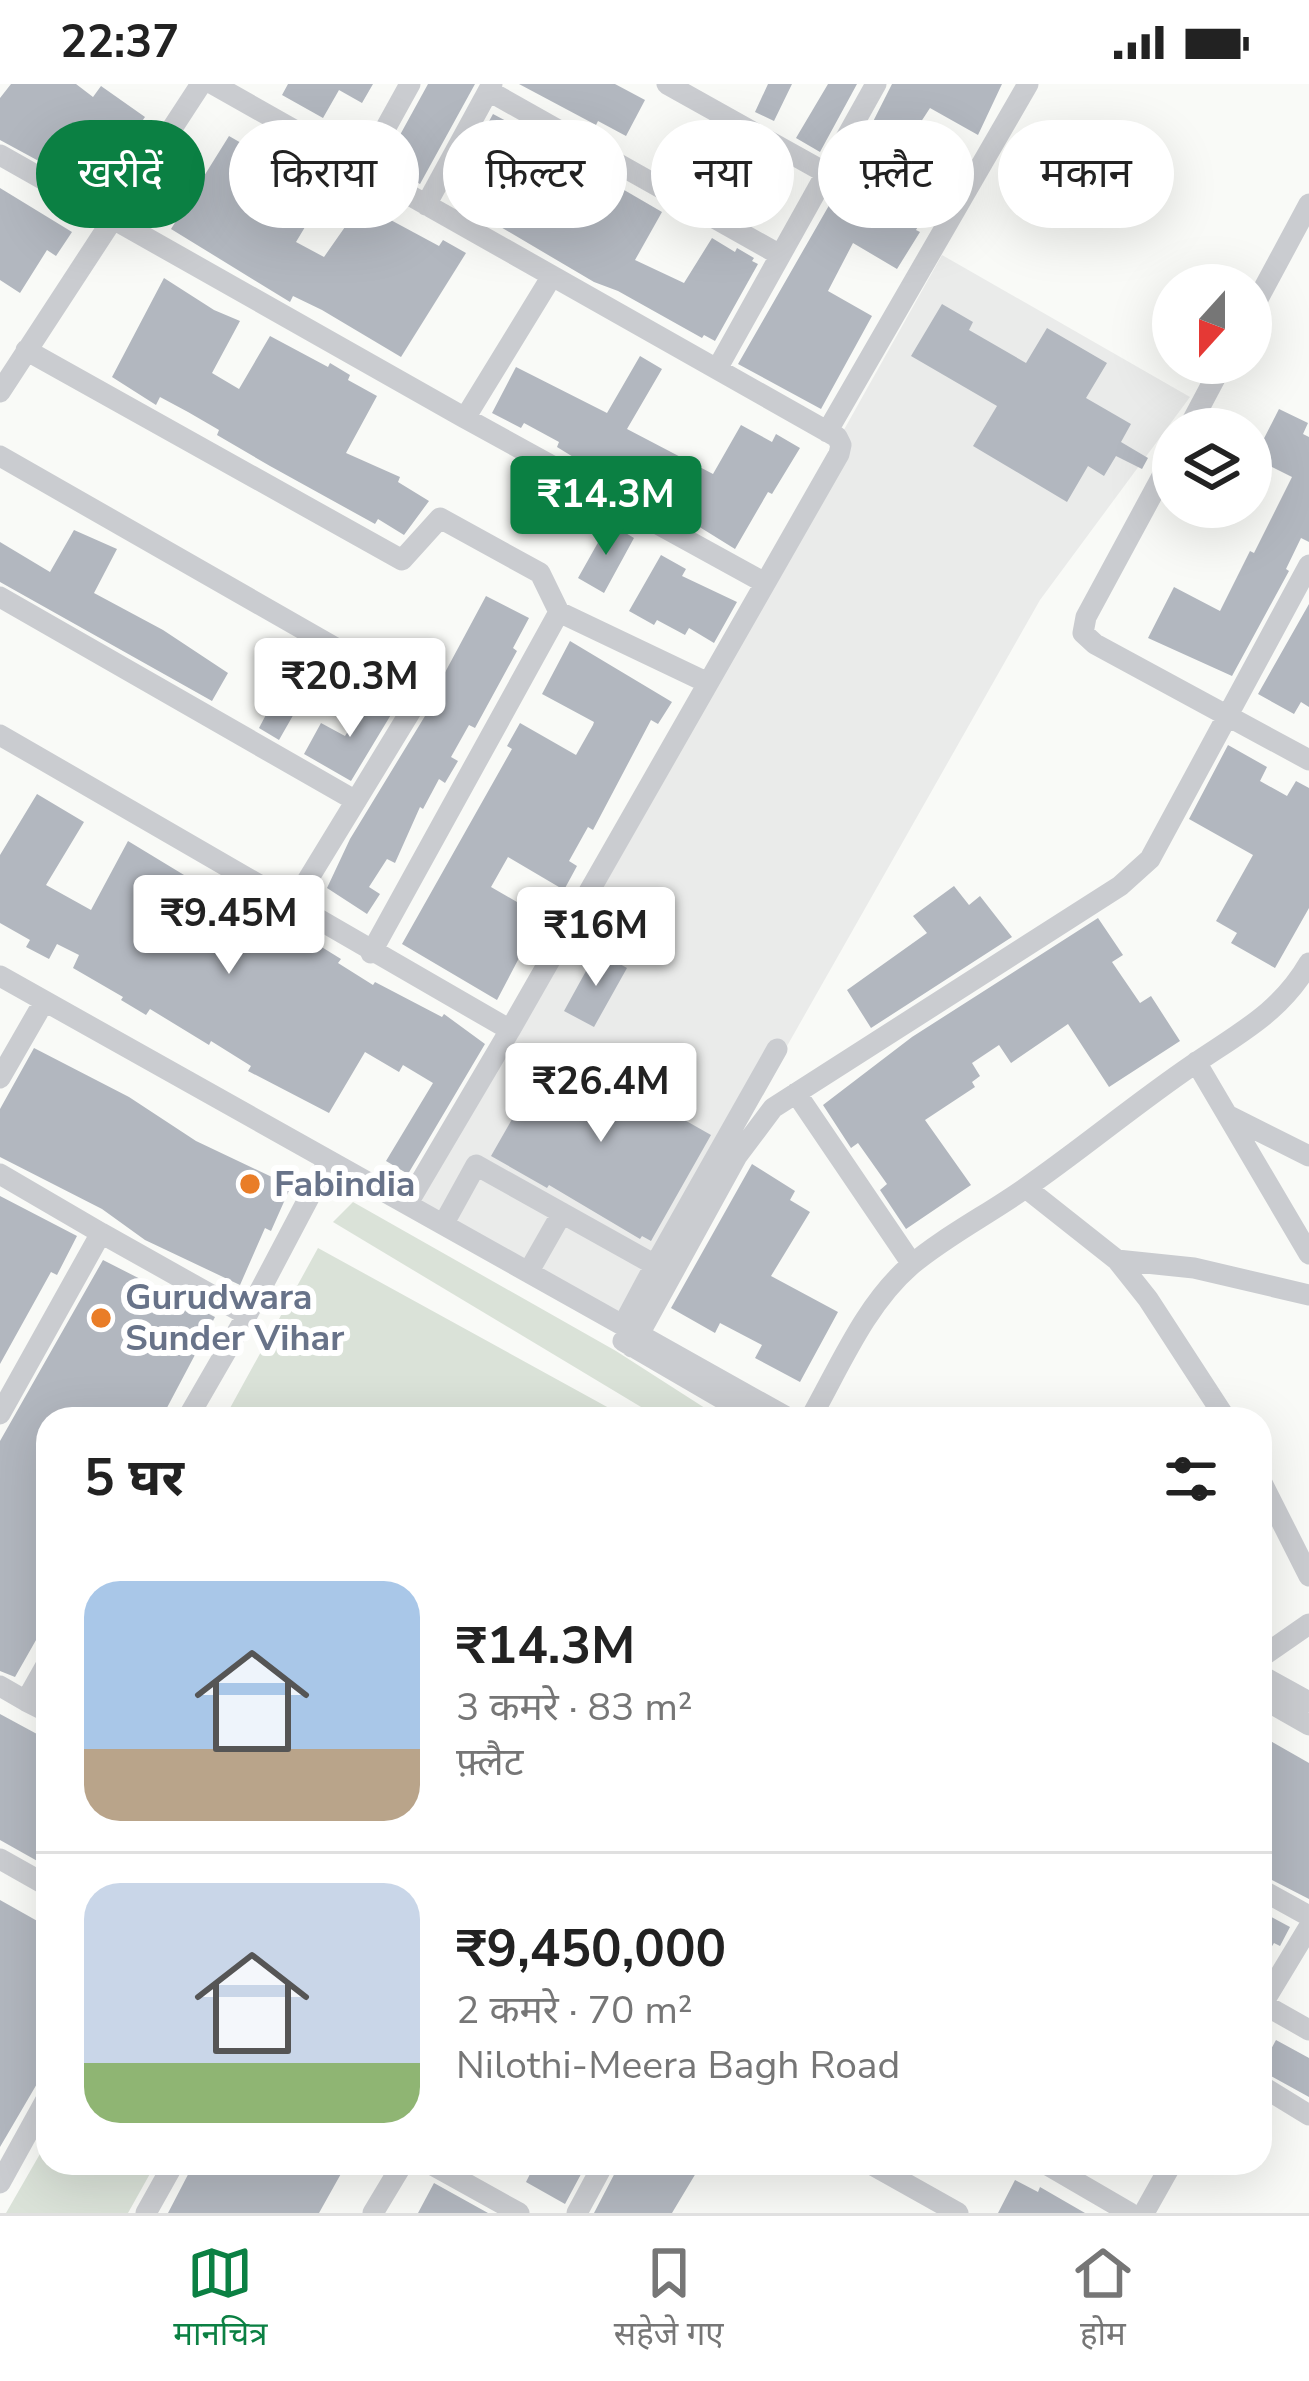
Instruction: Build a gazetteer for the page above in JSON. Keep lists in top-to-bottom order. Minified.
{"places":["Fabindia","Gurudwara Sunder Vihar"],"north":"bottom","page":{"status":"22:37","chip":["खरीदें","किराया","फ़िल्टर","नया","फ़्लैट","मकान"],"price":["₹14.3M","₹20.3M","₹9.45M","₹16M","₹26.4M"],"heading":"5 घर","list":[{"name":"₹14.3M","note":"3 कमरे · 83 m² · फ़्लैट"},{"name":"₹9,450,000","note":"2 कमरे · 70 m² · Nilothi-Meera Bagh Road"}],"tabs":["मानचित्र","सहेजे गए","होम"]}}
